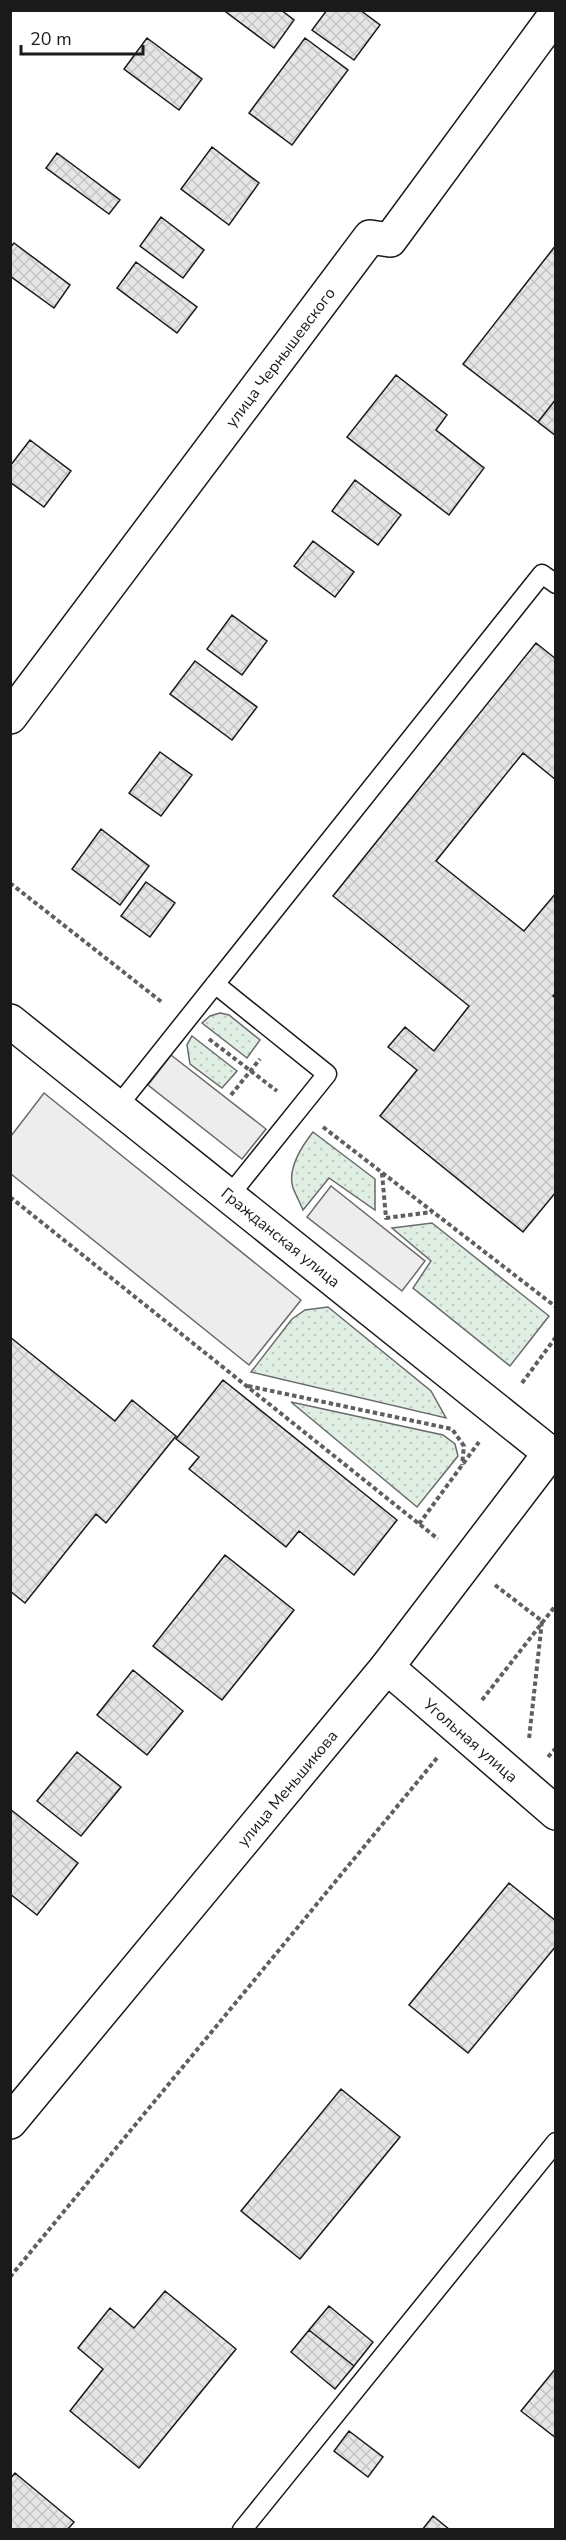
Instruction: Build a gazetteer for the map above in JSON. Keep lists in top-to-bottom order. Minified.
{"streets":{"main road":["улица Чернышевского","Гражданская улица","Угольная улица","улица Меньшикова"]},"crossings":[["Гражданская улица","улица Меньшикова"],["Угольная улица","улица Меньшикова"]],"scale_bar":"20 m"}
